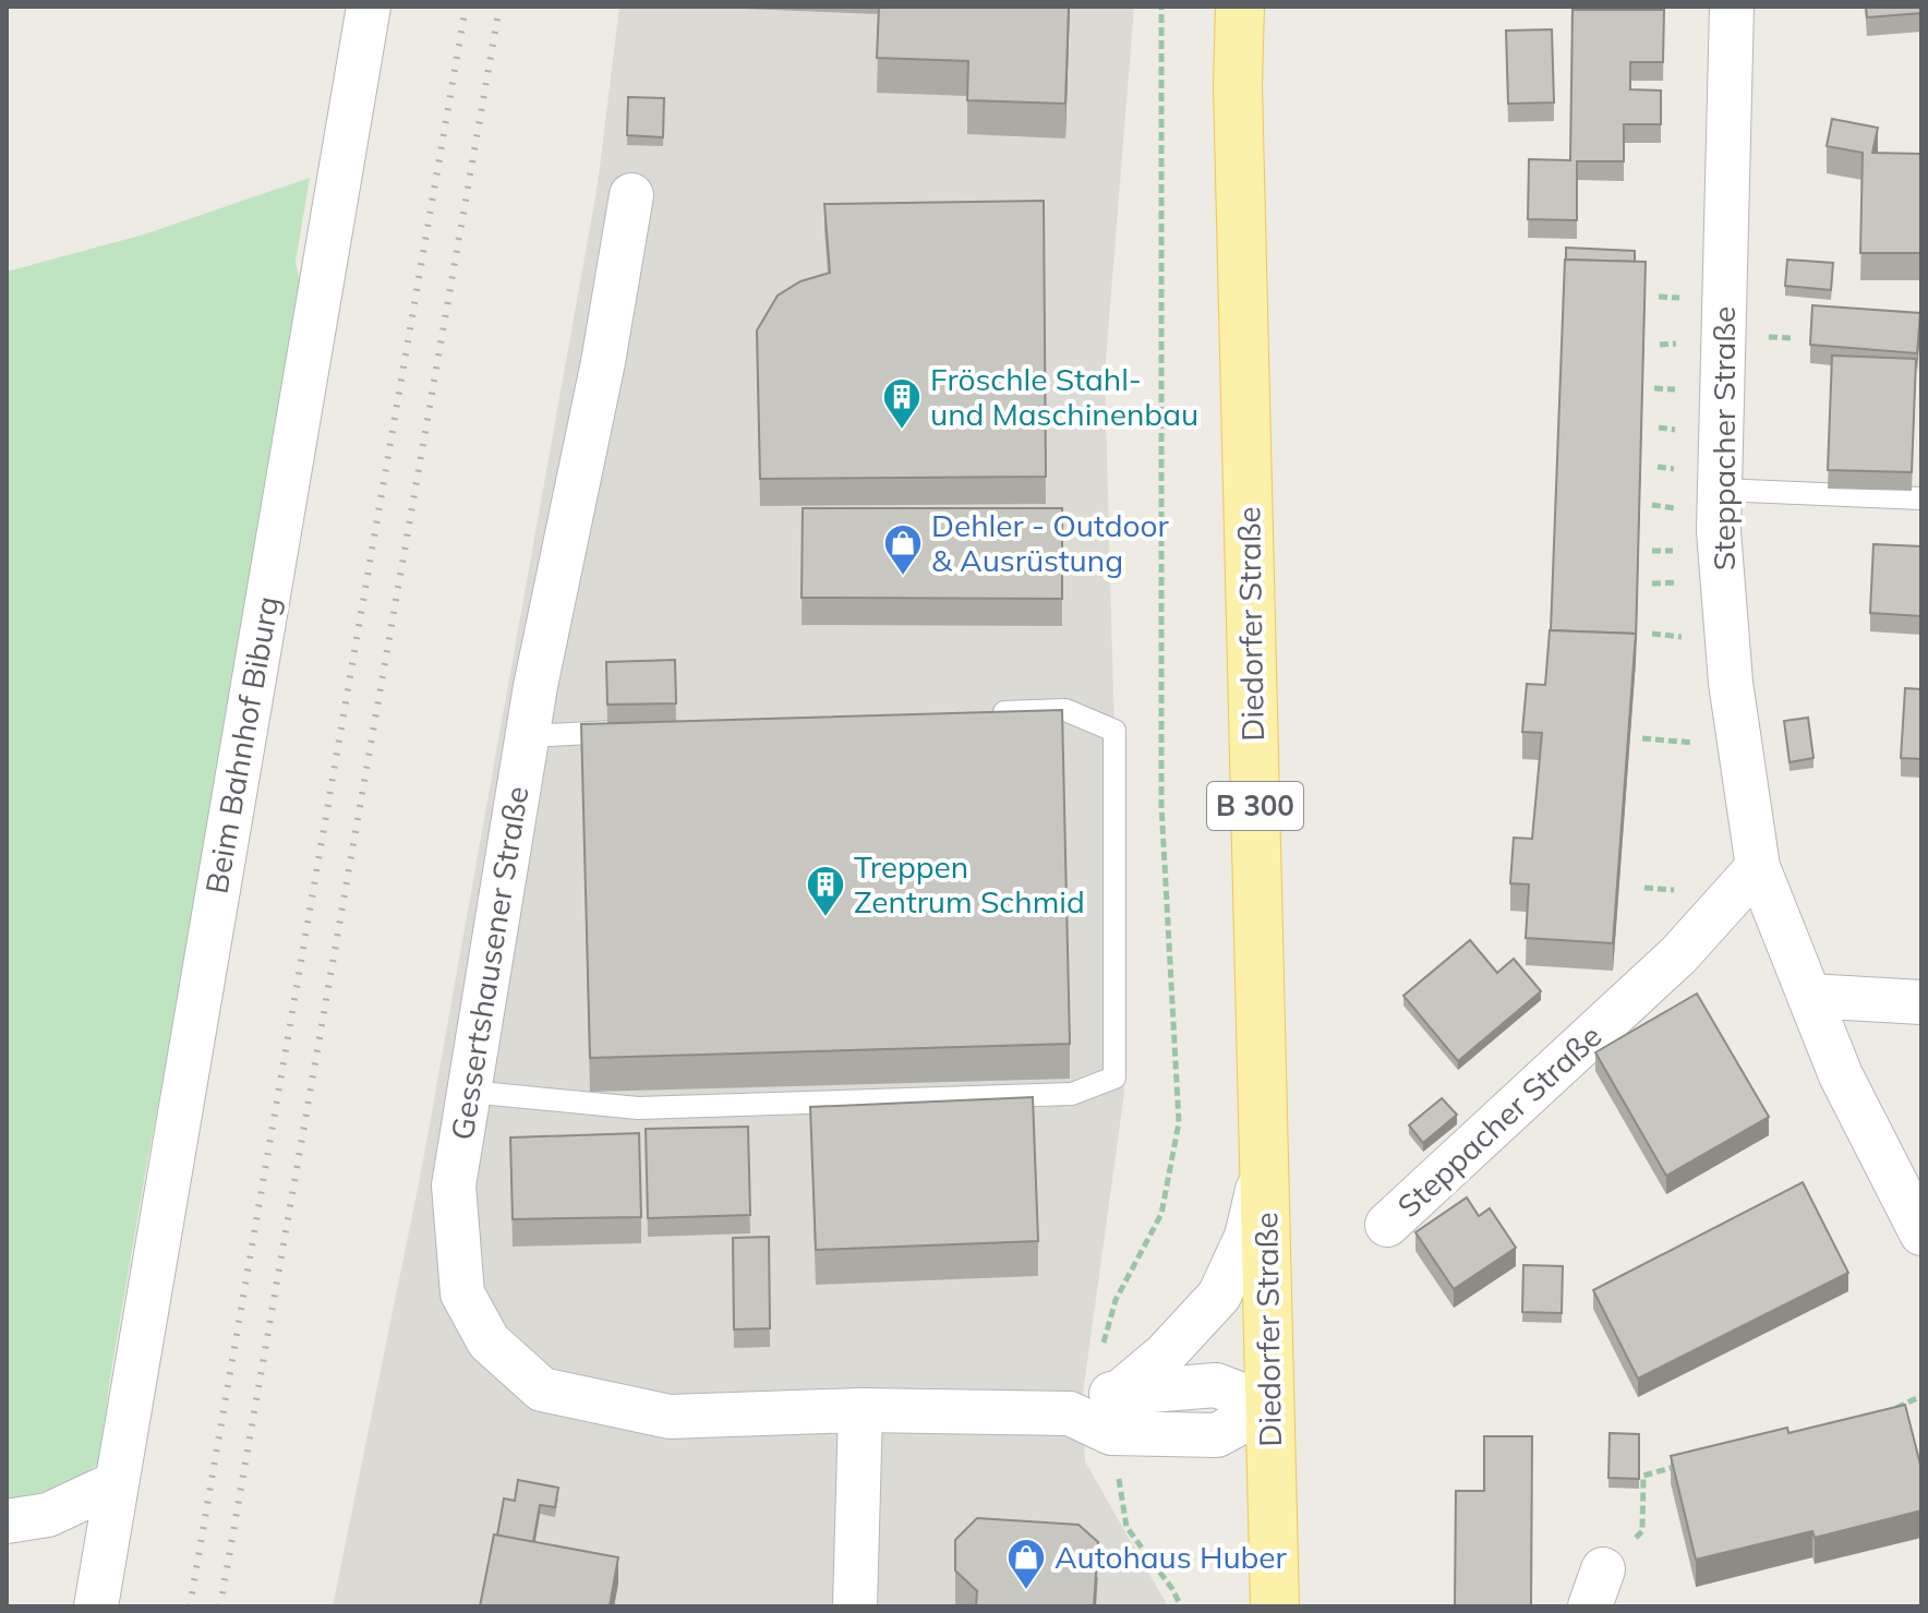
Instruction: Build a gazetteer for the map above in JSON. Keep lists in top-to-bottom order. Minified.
{"streets":{"main road":["Diedorfer Straße","B 300"],"street":["Steppacher Straße","Beim Bahnhof Biburg","Gessertshausener Straße"]},"crossings":[["Diedorfer Straße","Gessertshausener Straße"]],"places":{"building":["Fröschle Stahl- und Maschinenbau","Treppen Zentrum Schmid"],"shop":["Dehler - Outdoor & Ausrüstung","Autohaus Huber"]}}
